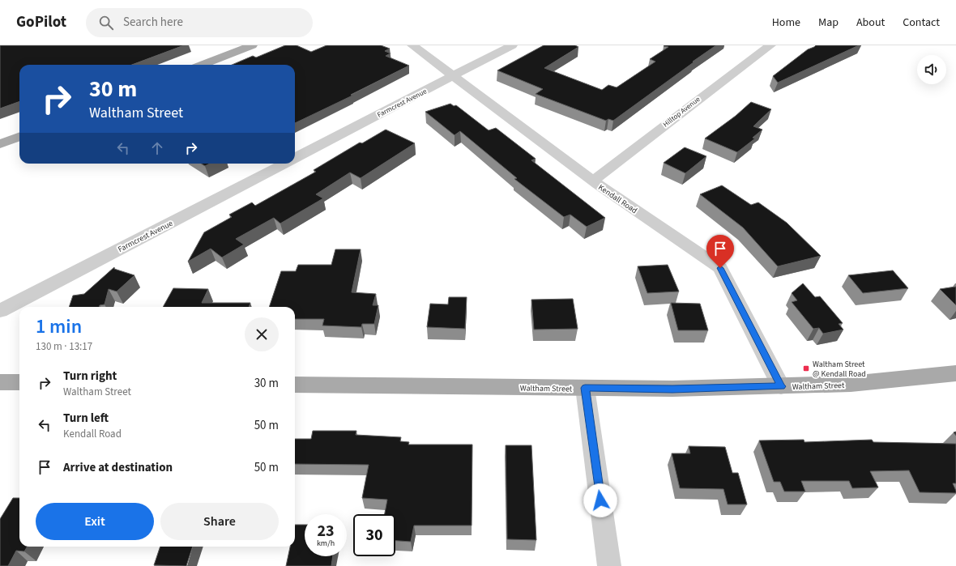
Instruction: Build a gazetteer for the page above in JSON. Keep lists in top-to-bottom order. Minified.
{"streets":{"main road":["Waltham Street"],"street":["Farmcrest Avenue","Hilltop Avenue","Kendall Road"]},"crossings":[["Farmcrest Avenue","Kendall Road"],["Hilltop Avenue","Kendall Road"],["Kendall Road","Waltham Street"]],"places":{"transit":["Waltham Street @ Kendall Road"]},"page":{"header":"GoPilot","search":"Search here","nav":["Home","Map","About","Contact"],"turn":["30 m","Waltham Street"],"heading":["1 min","130 m · 13:17"],"list":[{"name":"Turn right","note":"Waltham Street","value":"30 m"},{"name":"Turn left","note":"Kendall Road","value":"50 m"},{"name":"Arrive at destination","value":"50 m"}],"buttons":["Exit","Share"],"speed":"23 km/h","limit":"30"}}
